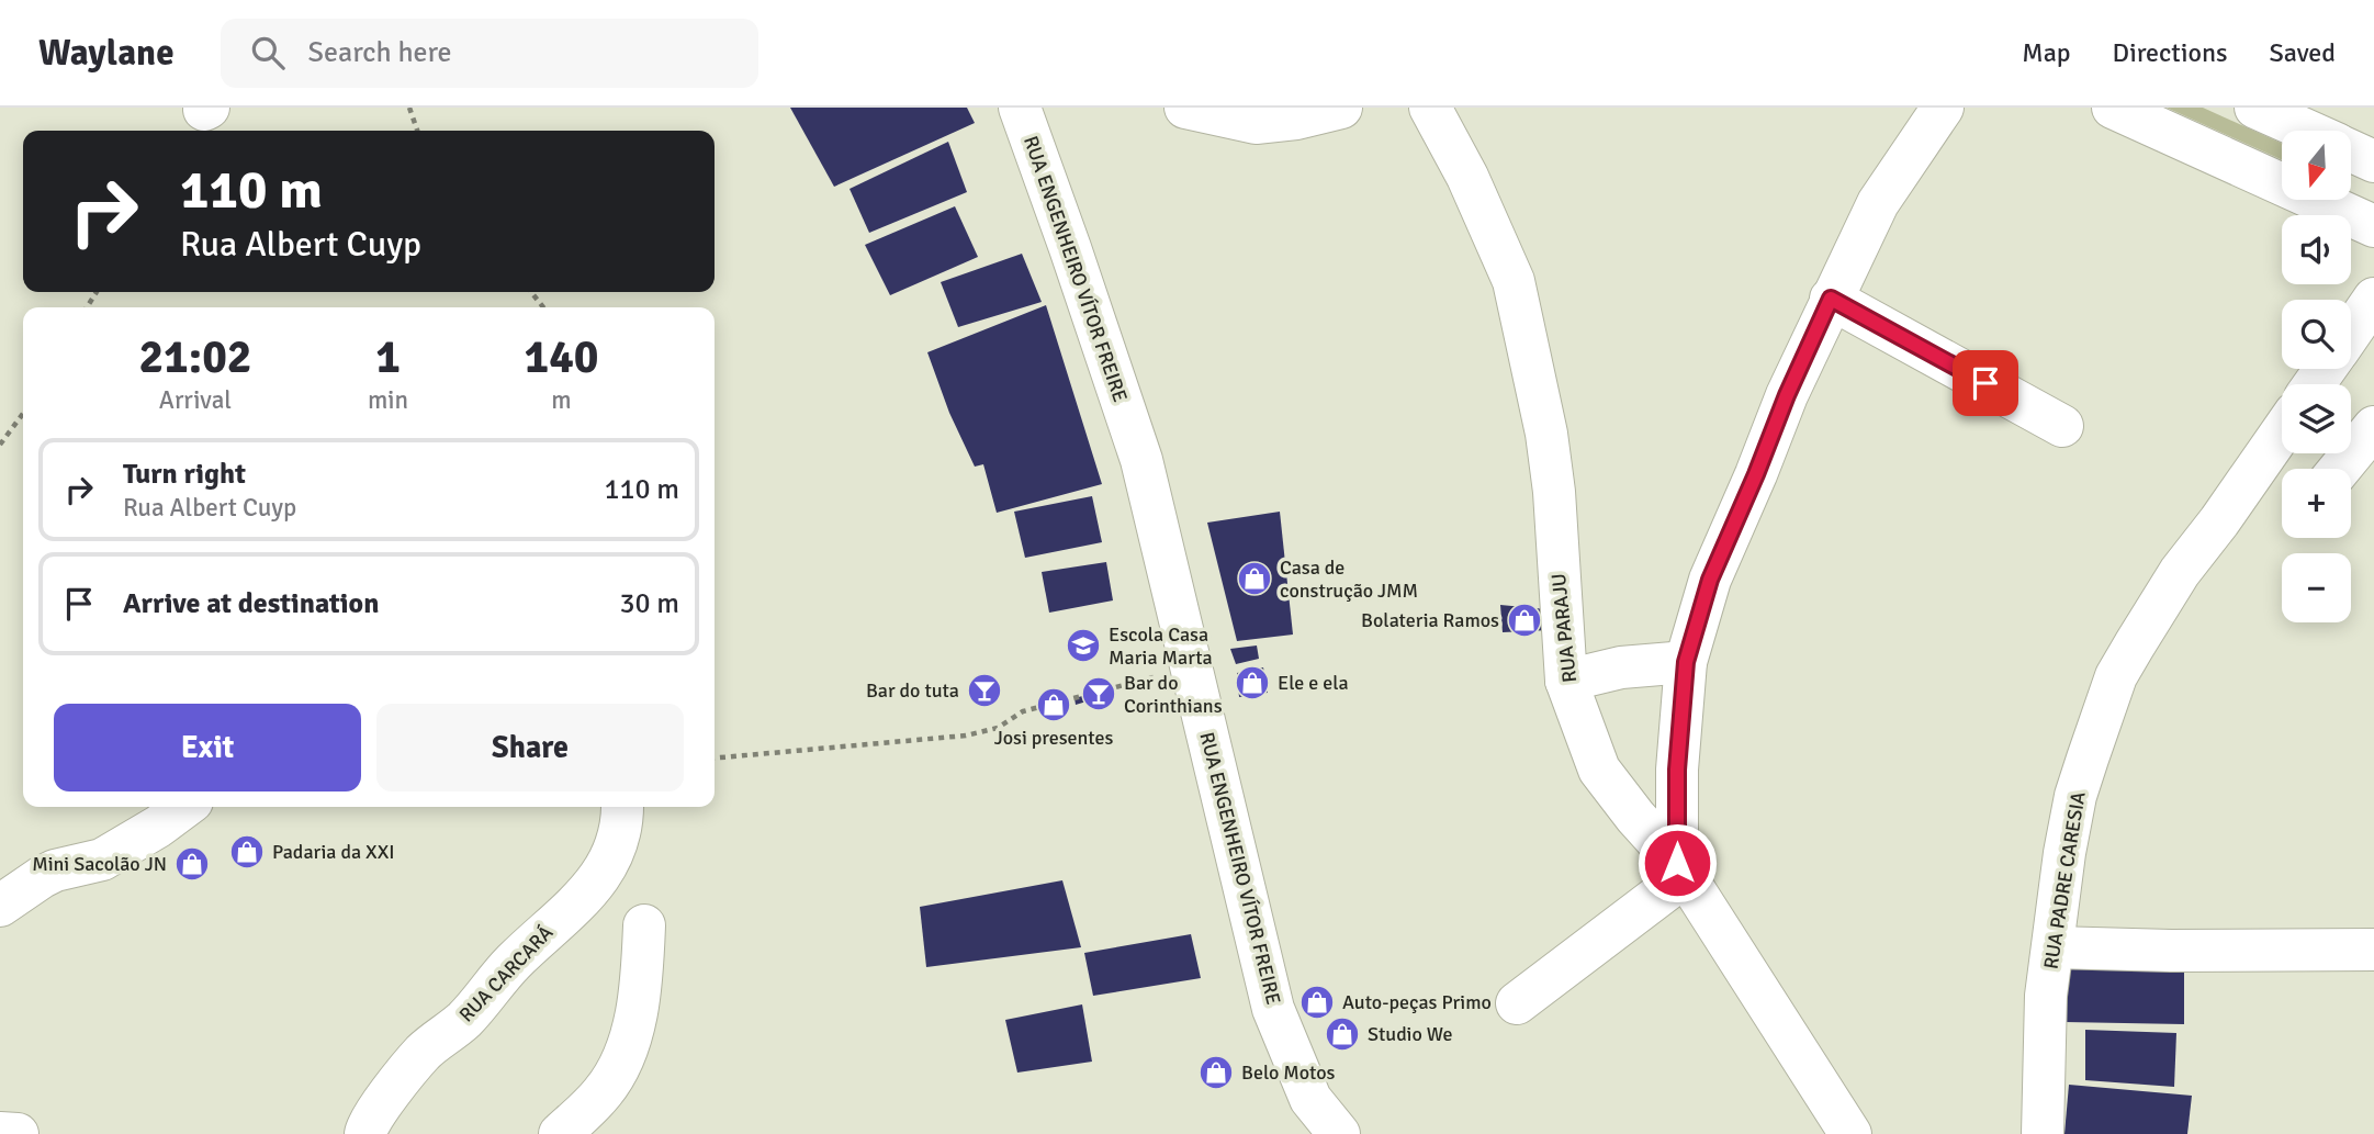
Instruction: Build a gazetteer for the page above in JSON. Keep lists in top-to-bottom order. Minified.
{"streets":{"street":["RUA ENGENHEIRO VÍTOR FREIRE","RUA PARAJU","RUA PADRE CARESIA","RUA CARCARÁ"]},"places":{"shop":["Casa de construção JMM","Bolateria Ramos","Ele e ela","Josi presentes","Padaria da XXI","Mini Sacolão JN","Auto-peças Primo","Studio We","Belo Motos"],"school or university":["Escola Casa Maria Marta"],"bar":["Bar do tuta","Bar do Corinthians"]},"north":"bottom","page":{"header":"Waylane","search":"Search here","nav":["Map","Directions","Saved"],"map_buttons":["+","−"],"turn":["110 m","Rua Albert Cuyp"],"eta":["21:02","Arrival","1","min","140","m"],"list":[{"name":"Turn right","note":"Rua Albert Cuyp","value":"110 m"},{"name":"Arrive at destination","value":"30 m"}],"buttons":["Exit","Share"]}}
